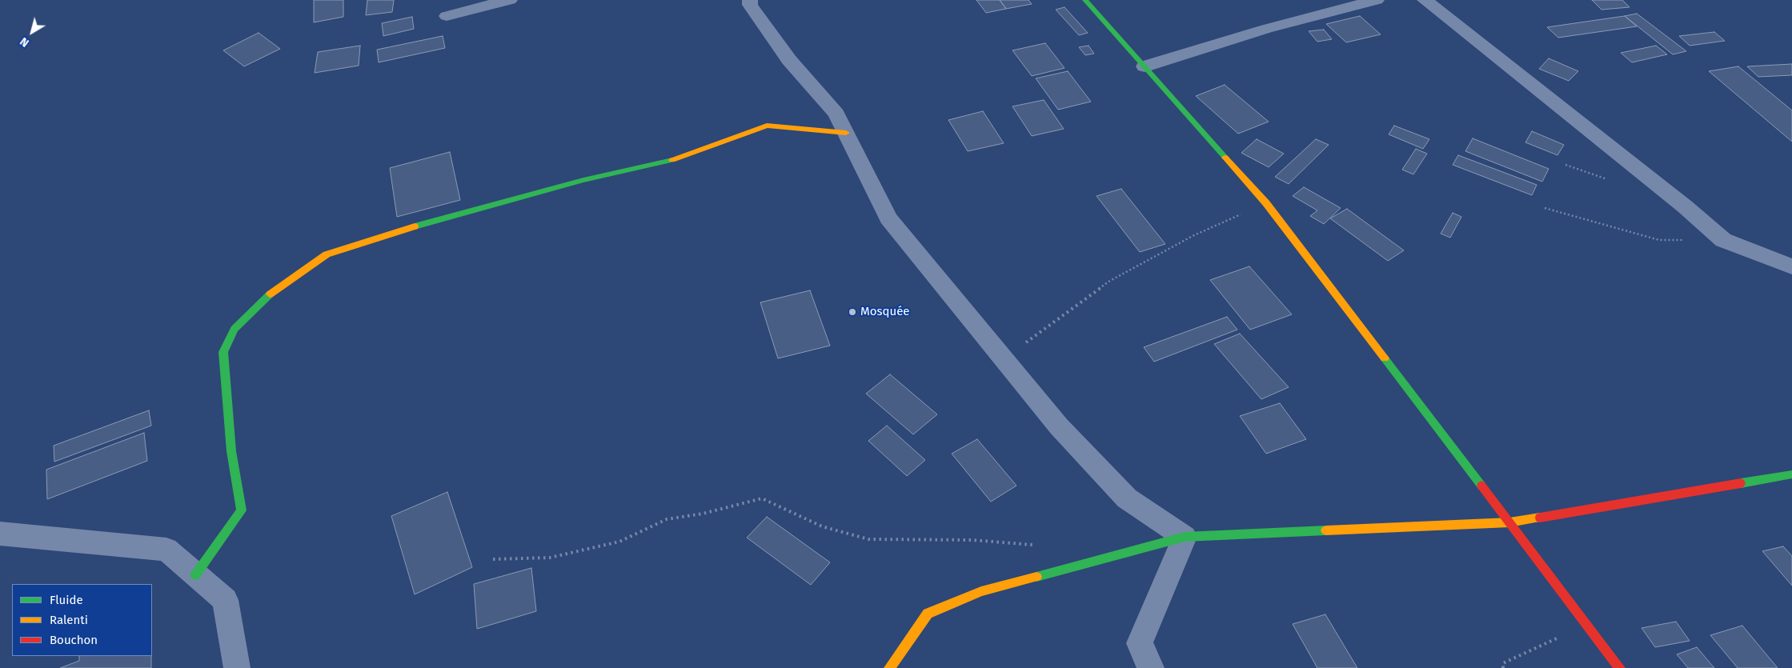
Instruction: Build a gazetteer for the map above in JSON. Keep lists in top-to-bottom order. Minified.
{"places":["Mosquée"],"legend":["Fluide","Ralenti","Bouchon"],"north":"bottom left"}
